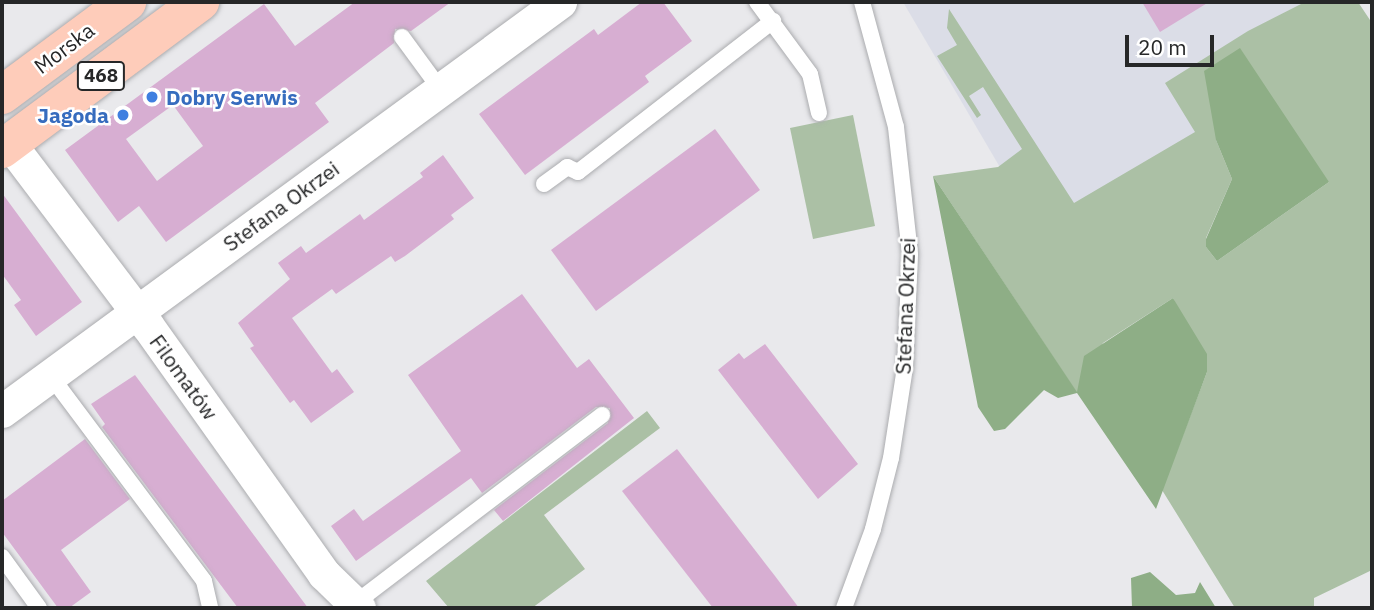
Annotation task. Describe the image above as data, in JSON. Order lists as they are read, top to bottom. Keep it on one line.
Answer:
{"streets":{"main road":["Morska","468"],"street":["Stefana Okrzei","Filomatów"]},"crossings":[["Morska","Filomatów"],["Stefana Okrzei","Filomatów"]],"places":["Dobry Serwis","Jagoda"],"scale_bar":"20 m"}
